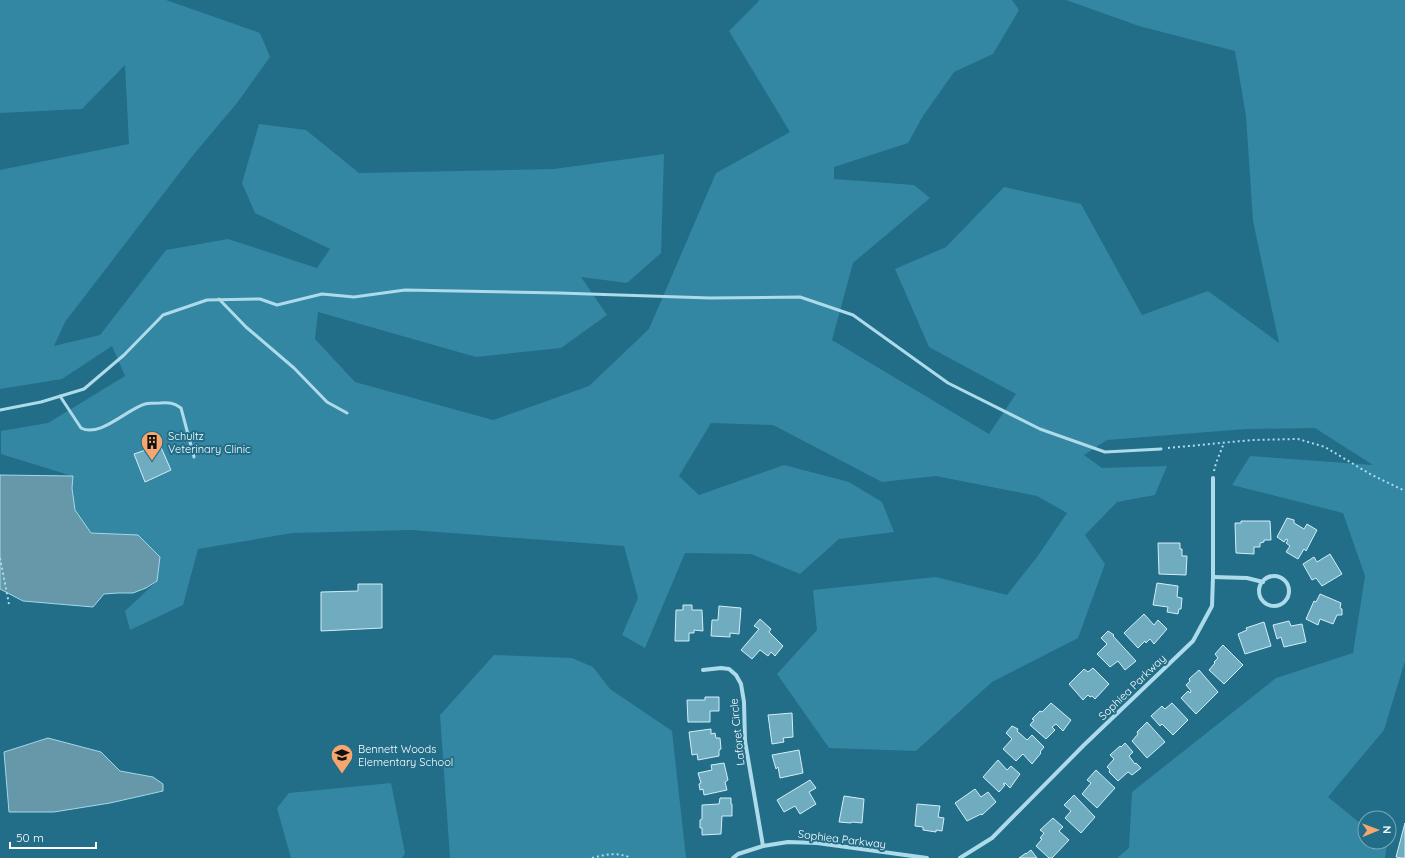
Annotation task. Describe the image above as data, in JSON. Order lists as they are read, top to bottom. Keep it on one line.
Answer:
{"streets":{"street":["Sophiea Parkway","Laforet Circle"]},"crossings":[["Sophiea Parkway","Laforet Circle"]],"places":{"building":["Schultz Veterinary Clinic"],"school or university":["Bennett Woods Elementary School"]},"scale_bar":"50 m","north":"right"}
